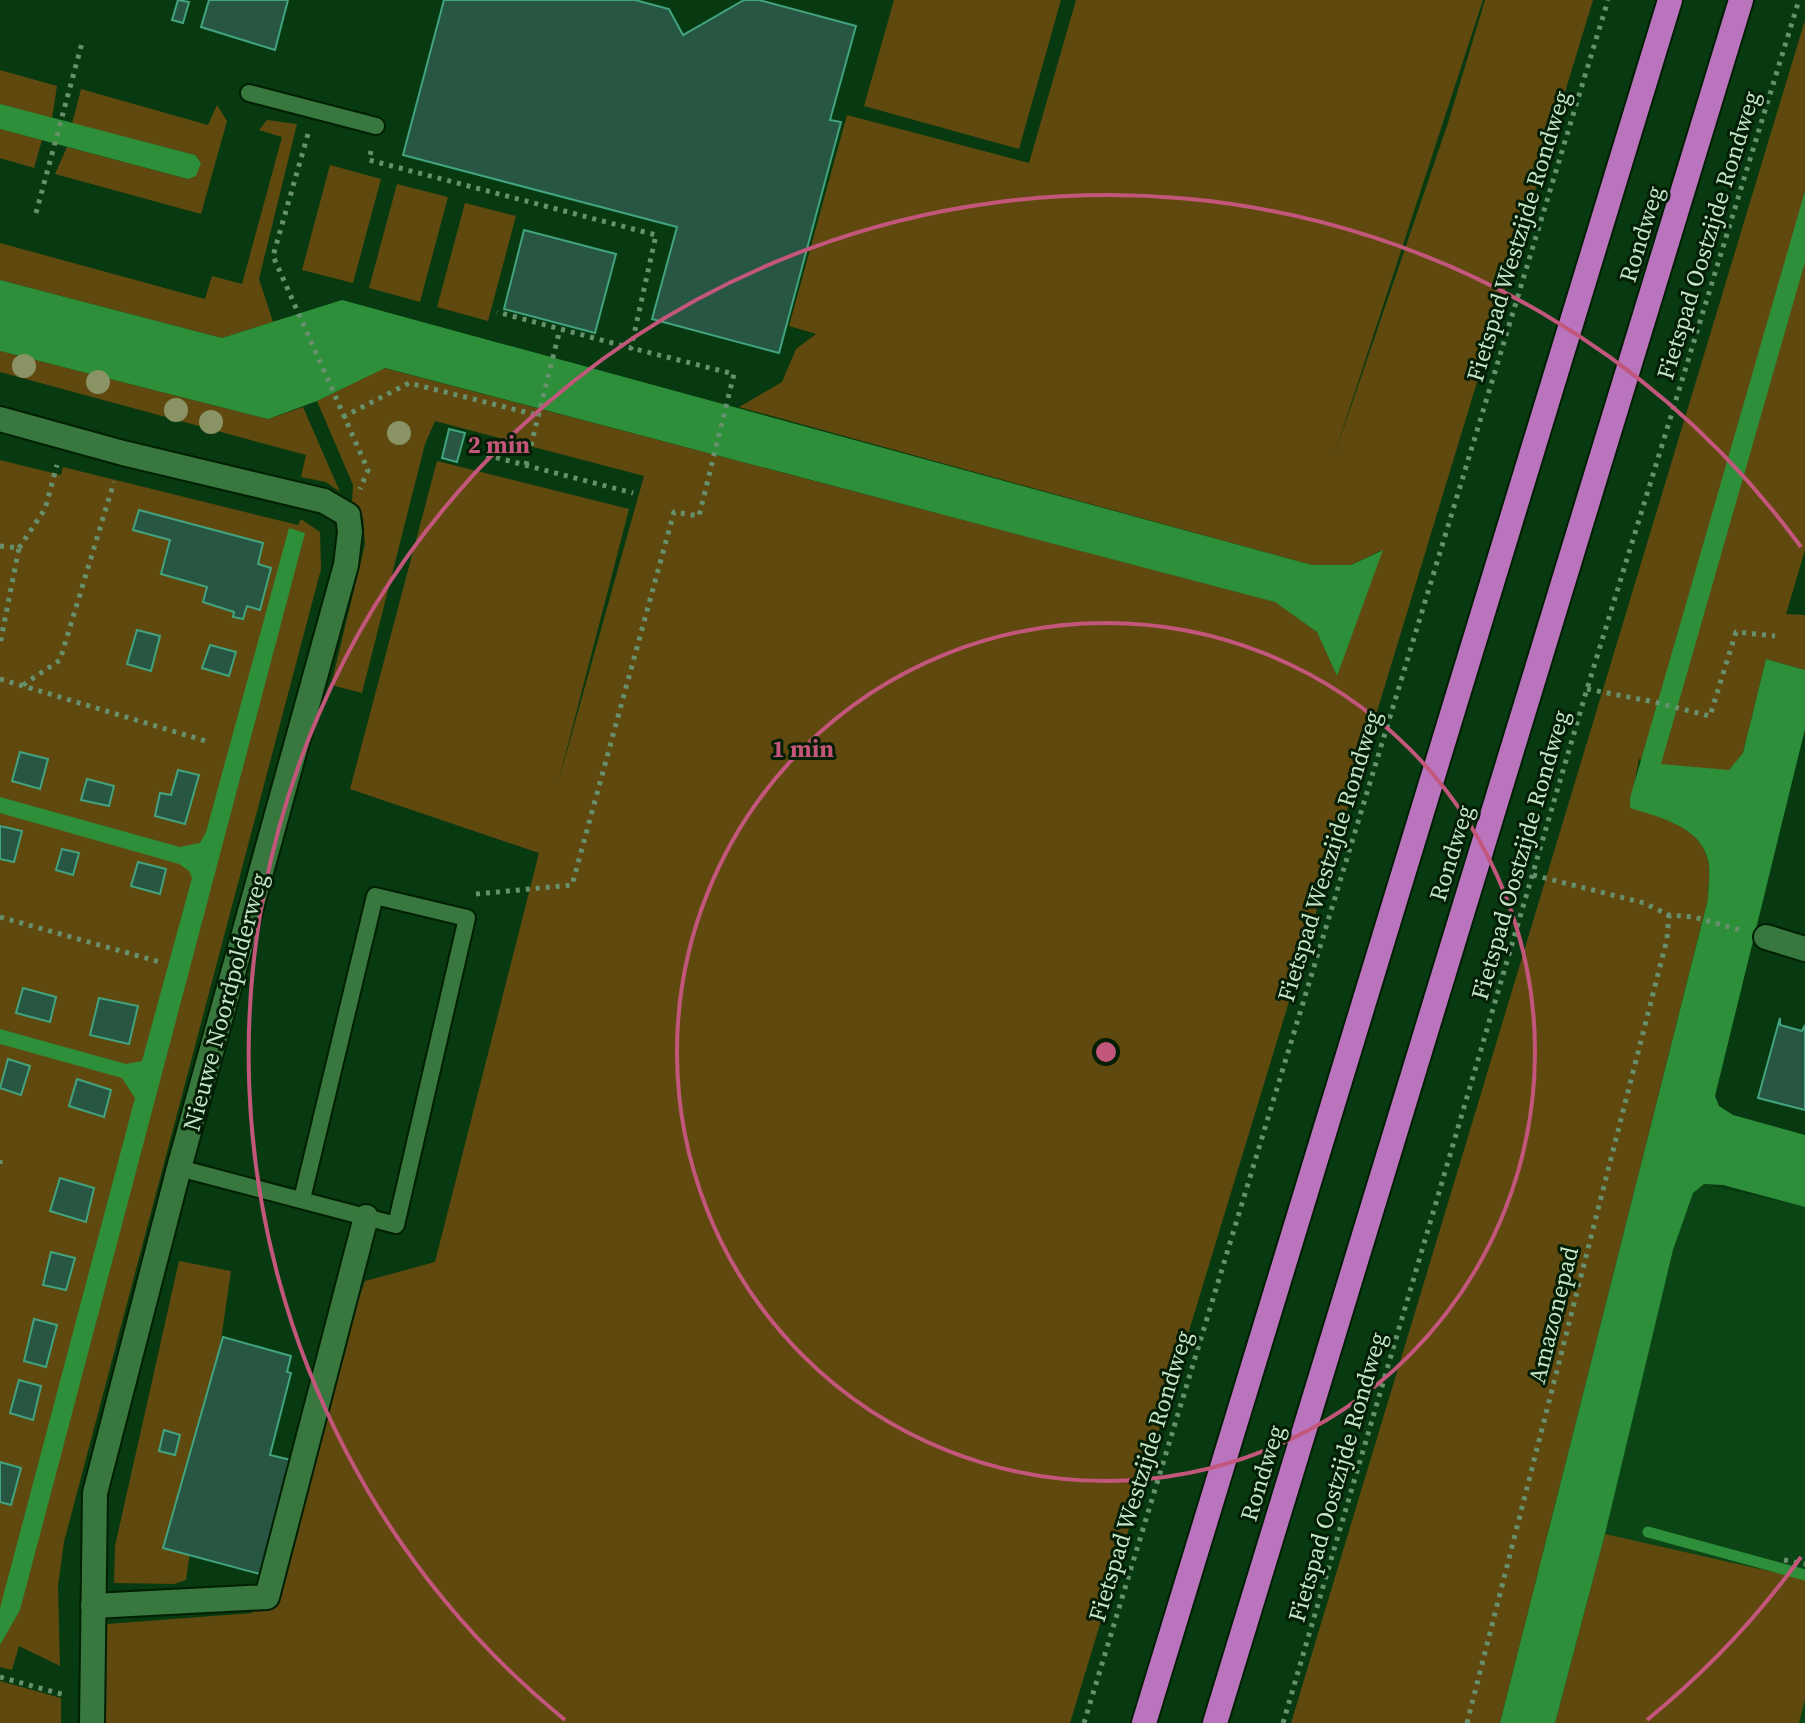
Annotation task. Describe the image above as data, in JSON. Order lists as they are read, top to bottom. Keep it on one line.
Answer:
{"streets":{"highway":["Rondweg"],"street":["Nieuwe Noordpolderweg"],"path":["Fietspad Oostzijde Rondweg","Fietspad Westzijde Rondweg","Amazonepad"]},"rings":["2 min","1 min"]}
